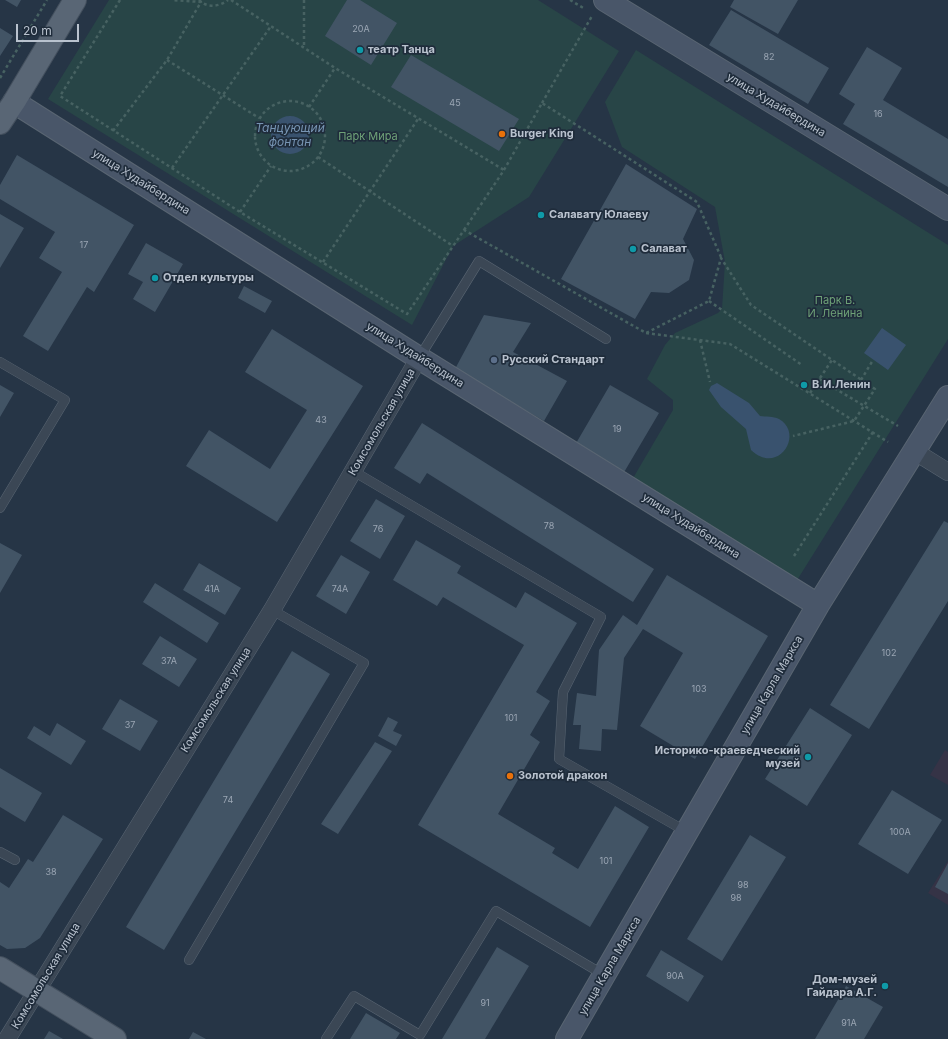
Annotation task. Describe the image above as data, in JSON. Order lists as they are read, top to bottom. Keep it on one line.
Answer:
{"streets":{"street":["улица Худайбердина","Комсомольская улица","улица Карла Маркса"]},"crossings":[["улица Худайбердина","Комсомольская улица"],["улица Худайбердина","улица Карла Маркса"]],"water":["Танцующий фонтан"],"parks":["Парк Мира","Парк В. И. Ленина"],"places":["театр Танца","Burger King","Салавату Юлаеву","Салават","Отдел культуры","Русский Стандарт","В.И.Ленин","Историко-краеведческий музей","Золотой дракон","Дом-музей Гайдара А.Г."],"house_numbers":["20А","82","45","16","17","43","19","78","76","41А","74А","102","37А","103","101","37","74","100А","101","38","98","98","90А","91","91А"],"scale_bar":"20 m"}
